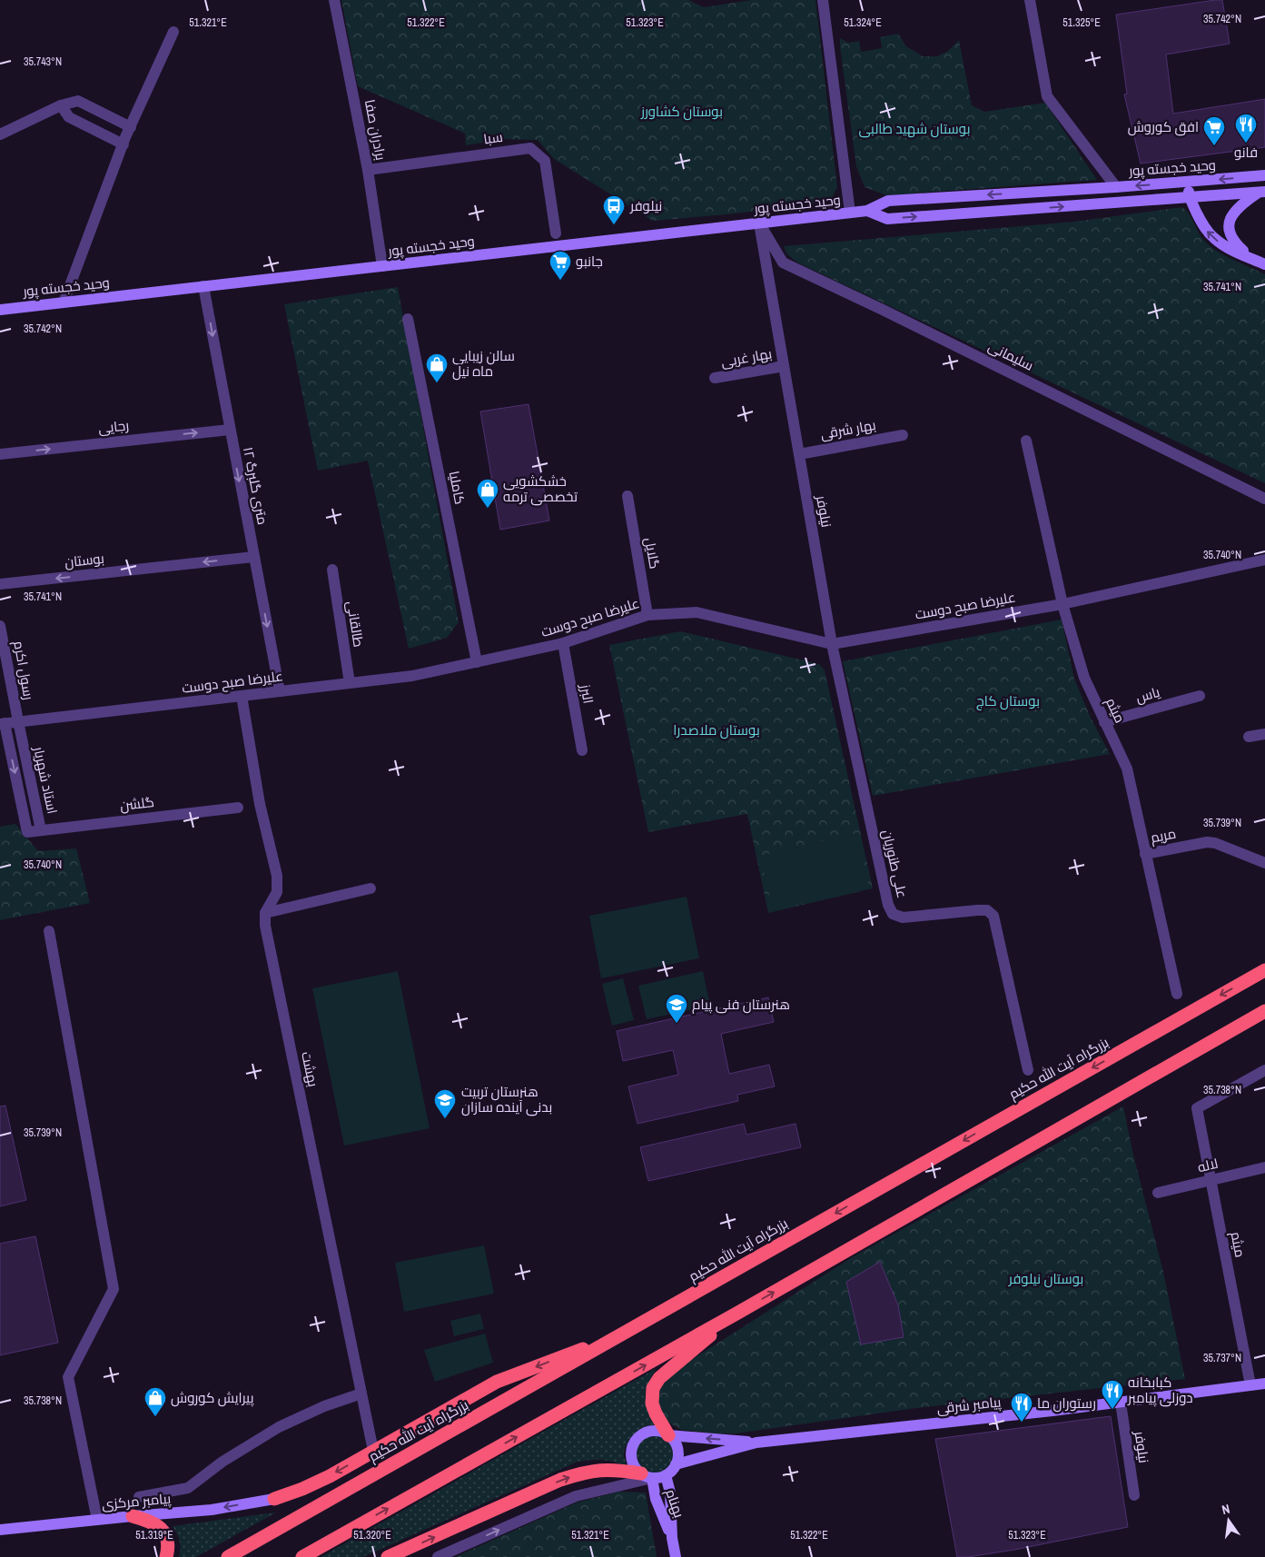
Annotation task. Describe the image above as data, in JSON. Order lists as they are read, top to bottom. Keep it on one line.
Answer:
{"streets":{"highway":["بزرگراه آیت الله حکیم"],"main road":["وحید خجسته پور","پیامبر شرقی","پیامبر مرکزی","بهنام"],"street":["برادران صفا","سبا","سلیمانی","بهار غربی","رجایی","بهار شرقی","۱۲ متری گلبرگ","کاملیا","نیلوفر","گلایل","بوستان","علیرضا صبح دوست","طالقانی","رسول اکرم","البرز","یاس","میثم","استاد شهریار","گلشن","مریم","علی طنوریان","بهشت","لاله"]},"crossings":[["برادران صفا","سبا"],["برادران صفا","وحید خجسته پور"],["وحید خجسته پور","سلیمانی"],["وحید خجسته پور","۱۲ متری گلبرگ"],["وحید خجسته پور","نیلوفر"],["سلیمانی","نیلوفر"],["بهار غربی","نیلوفر"],["رجایی","۱۲ متری گلبرگ"],["بهار شرقی","نیلوفر"],["۱۲ متری گلبرگ","بوستان"],["۱۲ متری گلبرگ","علیرضا صبح دوست"],["کاملیا","علیرضا صبح دوست"],["نیلوفر","علیرضا صبح دوست"],["نیلوفر","علی طنوریان"],["نیلوفر","پیامبر شرقی"],["گلایل","علیرضا صبح دوست"],["علیرضا صبح دوست","طالقانی"],["علیرضا صبح دوست","رسول اکرم"],["علیرضا صبح دوست","البرز"],["علیرضا صبح دوست","میثم"],["علیرضا صبح دوست","استاد شهریار"],["علیرضا صبح دوست","علی طنوریان"],["رسول اکرم","استاد شهریار"],["یاس","میثم"],["میثم","مریم"],["میثم","لاله"],["میثم","پیامبر شرقی"],["استاد شهریار","گلشن"],["پیامبر شرقی","بهنام"]],"one_way":["رجایی","۱۲ متری گلبرگ","بوستان","پیامبر مرکزی"],"parks":["بوستان کشاورز","بوستان شهید طالبی","بوستان کاج","بوستان ملاصدرا","بوستان نیلوفر"],"places":{"restaurant":["فانو","کبابخانه دوزلی پیامبر","رستوران ما"],"supermarket":["افق کوروش","جانبو"],"bus stop":["نیلوفر"],"shop":["سالن زیبایی ماه نیل","خشکشویی تخصصی ترمه","پیرایش کوروش"],"school or university":["هنرستان فنی پیام","هنرستان تربیت بدنی آینده سازان"]},"north":"top","coordinates":["35.742°N","51.321°E","51.322°E","51.323°E","51.324°E","51.325°E","35.743°N","35.741°N","35.740°N","35.739°N","35.738°N","35.737°N","51.319°E","51.320°E"]}
